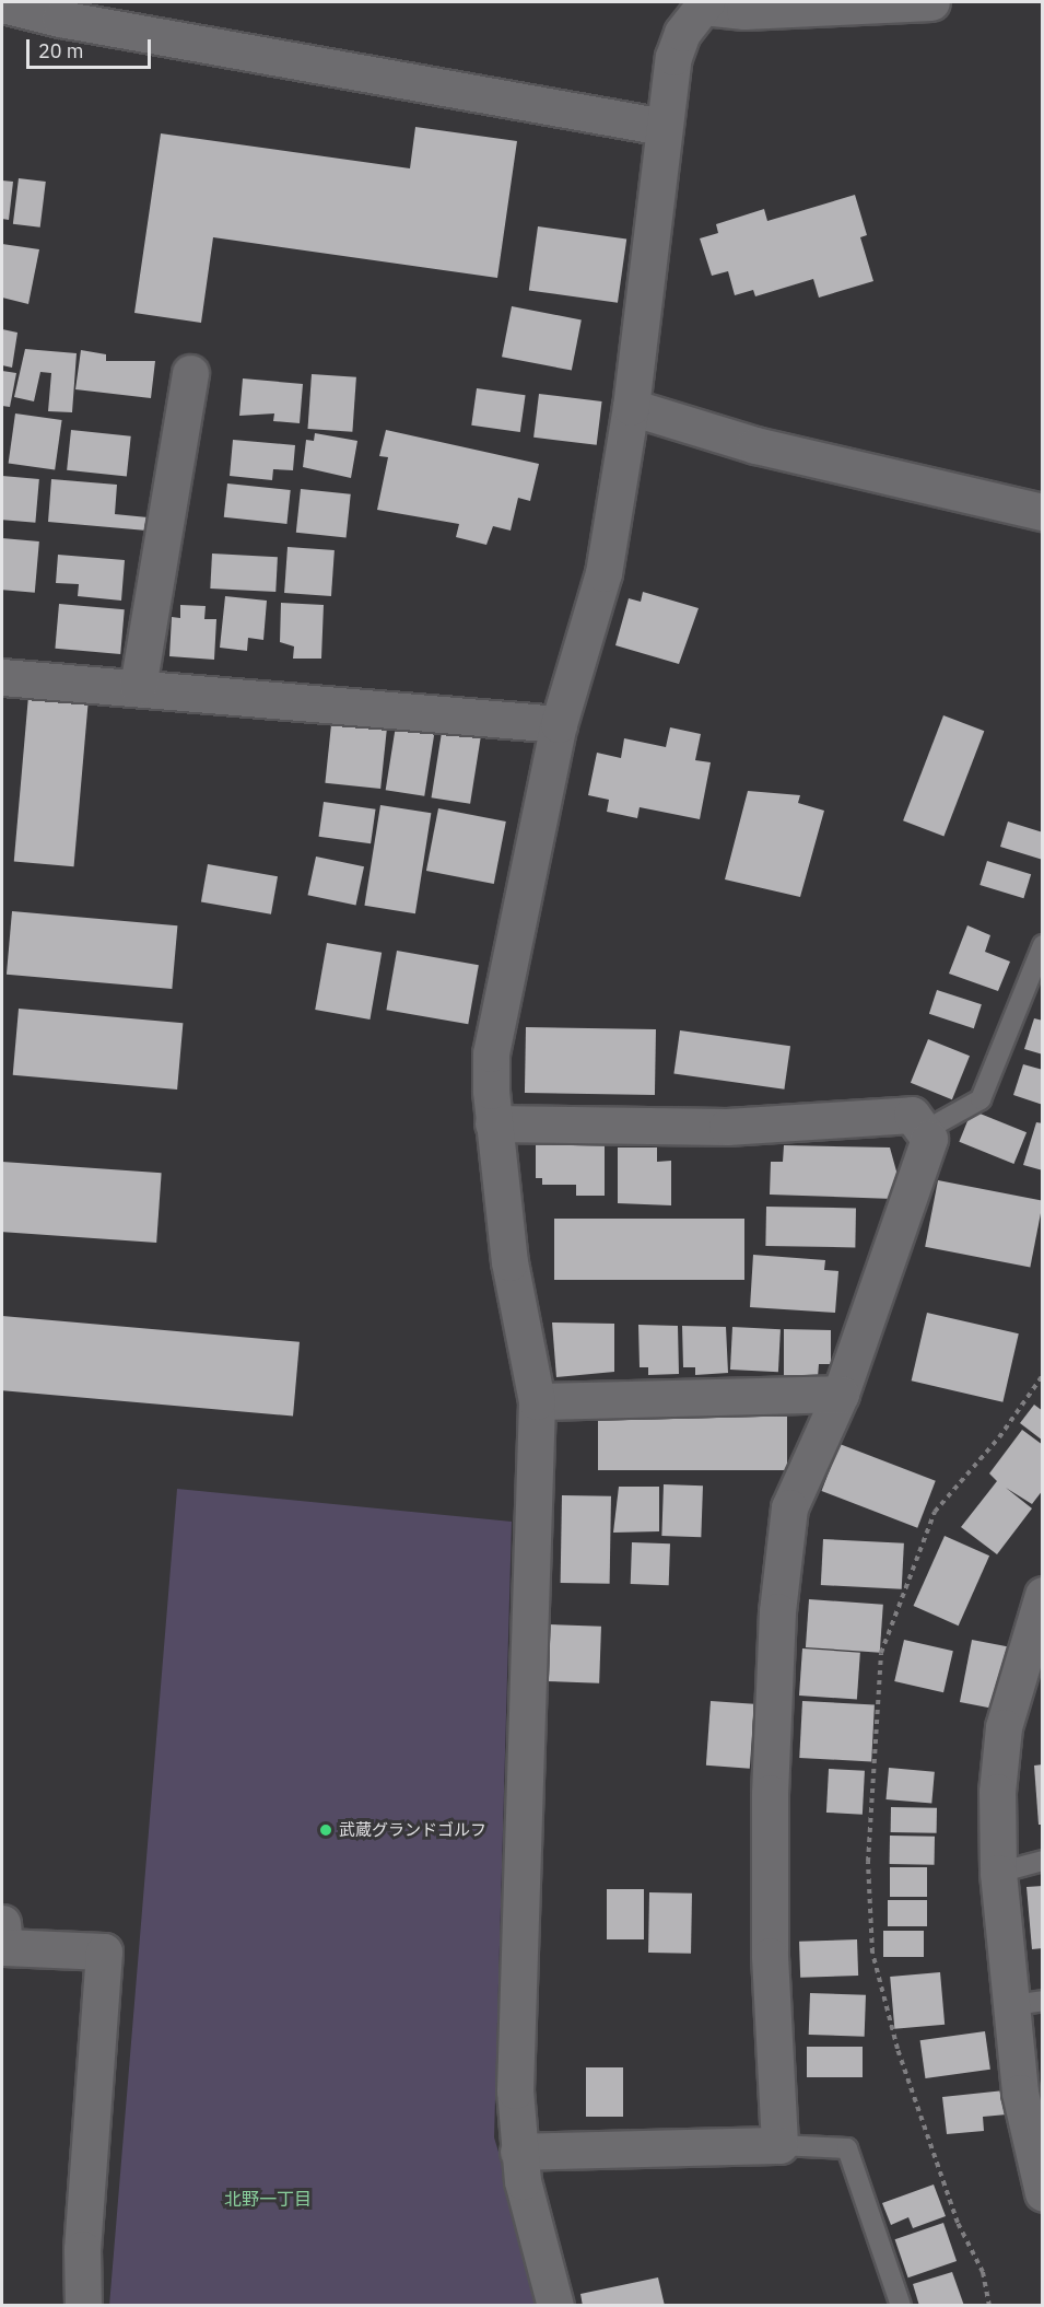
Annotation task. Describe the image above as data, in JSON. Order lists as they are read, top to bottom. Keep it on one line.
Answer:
{"districts":["北野一丁目"],"places":["武蔵グランドゴルフ"],"scale_bar":"20 m"}
